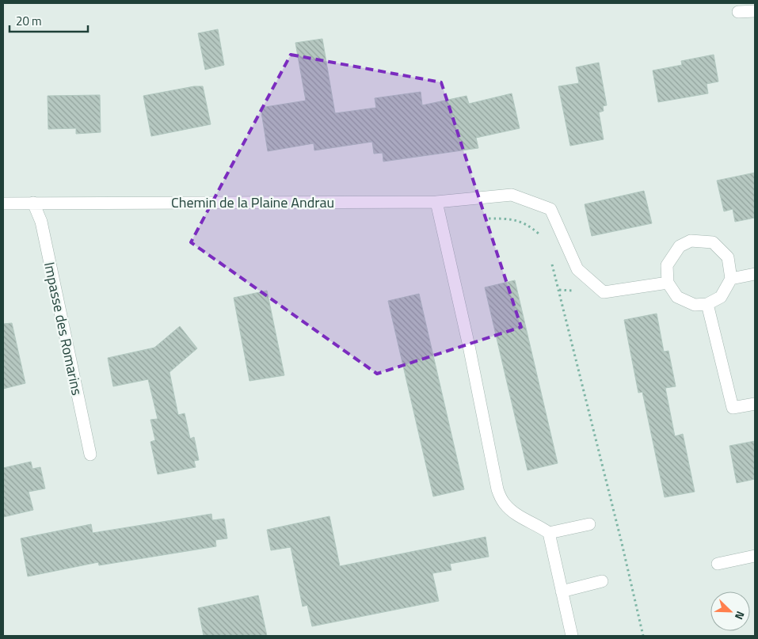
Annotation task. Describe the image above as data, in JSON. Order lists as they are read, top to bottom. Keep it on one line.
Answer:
{"streets":{"street":["Chemin de la Plaine Andrau","Impasse des Romarins"]},"crossings":[["Chemin de la Plaine Andrau","Impasse des Romarins"]],"scale_bar":"20 m","north":"bottom right"}
